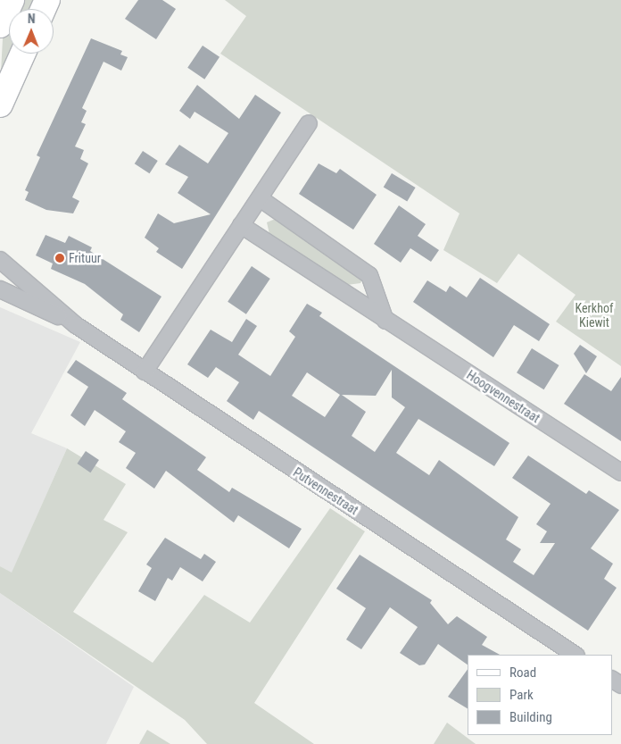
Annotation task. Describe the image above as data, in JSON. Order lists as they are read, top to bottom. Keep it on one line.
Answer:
{"streets":{"street":["Hoogvennestraat","Putvennestraat"]},"parks":["Kerkhof Kiewit"],"places":["Frituur"],"legend":["Road","Park","Building"],"north":"top"}
